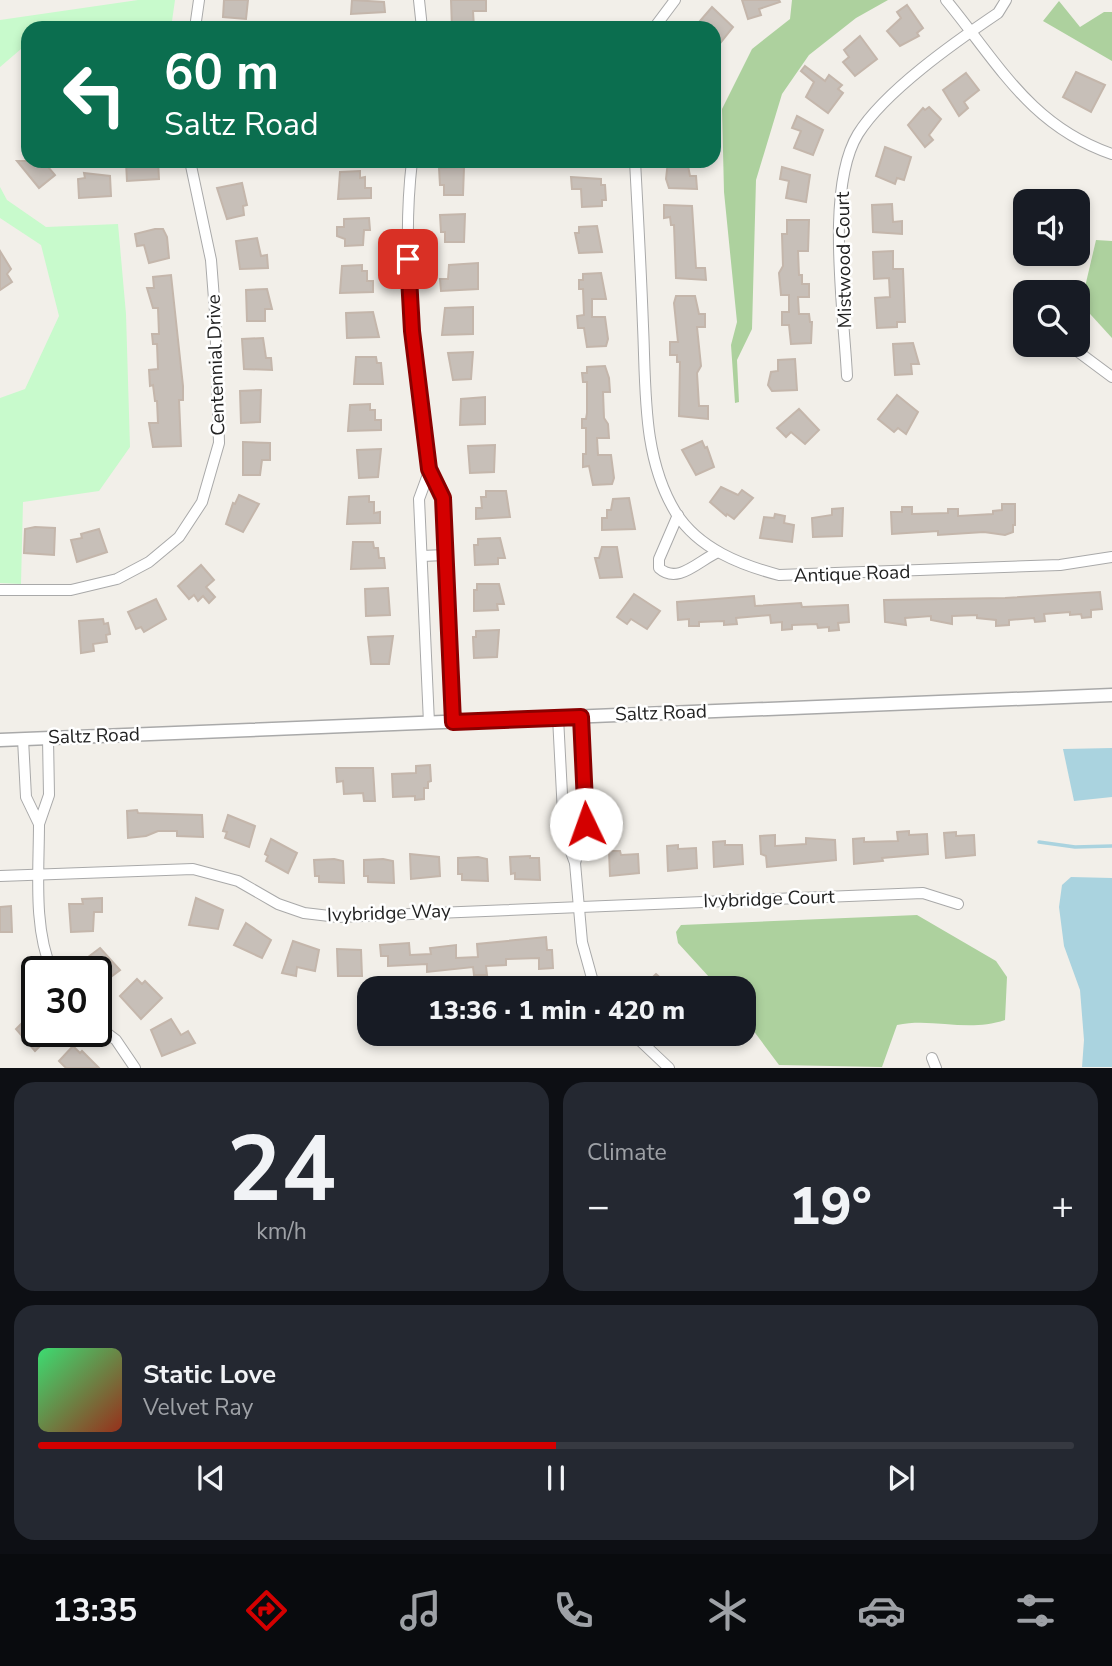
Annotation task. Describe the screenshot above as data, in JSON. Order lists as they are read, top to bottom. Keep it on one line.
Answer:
{"streets":{"street":["Mistwood Court","Centennial Drive","Antique Road","Saltz Road","Ivybridge Court","Ivybridge Way"]},"crossings":[["Ivybridge Court","Ivybridge Way"]],"page":{"turn":["60 m","Saltz Road"],"limit":"30","trip":"13:36 · 1 min · 420 m","tile":[["24","km/h"],"Climate"],"heat":["−","19°","+"],"song":["Static Love","Velvet Ray"],"tabs":"13:35"}}
